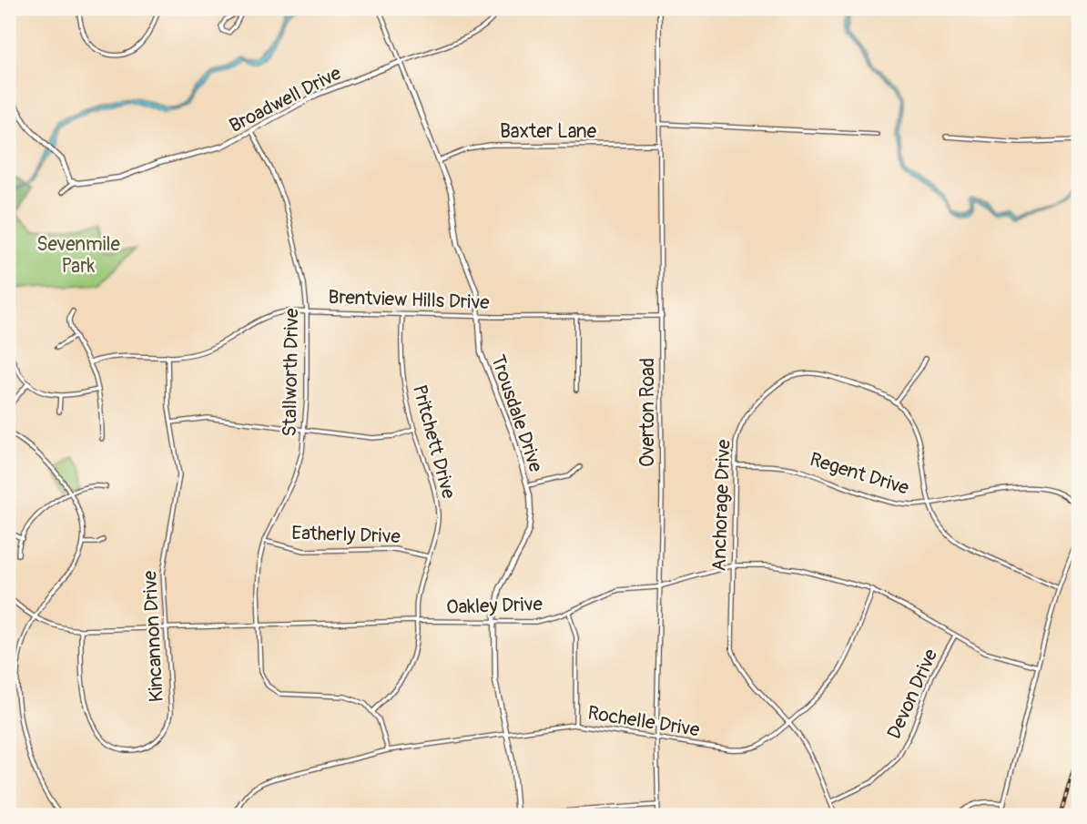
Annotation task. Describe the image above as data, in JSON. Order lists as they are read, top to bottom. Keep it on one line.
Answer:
{"streets":{"street":["Broadwell Drive","Baxter Lane","Brentview Hills Drive","Stallworth Drive","Overton Road","Trousdale Drive","Pritchett Drive","Regent Drive","Anchorage Drive","Eatherly Drive","Oakley Drive","Kincannon Drive","Devon Drive","Rochelle Drive"]},"crossings":[["Broadwell Drive","Stallworth Drive"],["Broadwell Drive","Trousdale Drive"],["Baxter Lane","Overton Road"],["Baxter Lane","Trousdale Drive"],["Brentview Hills Drive","Stallworth Drive"],["Brentview Hills Drive","Overton Road"],["Brentview Hills Drive","Trousdale Drive"],["Brentview Hills Drive","Pritchett Drive"],["Brentview Hills Drive","Kincannon Drive"],["Stallworth Drive","Pritchett Drive"],["Stallworth Drive","Eatherly Drive"],["Stallworth Drive","Oakley Drive"],["Overton Road","Oakley Drive"],["Overton Road","Rochelle Drive"],["Trousdale Drive","Oakley Drive"],["Trousdale Drive","Rochelle Drive"],["Pritchett Drive","Eatherly Drive"],["Pritchett Drive","Oakley Drive"],["Regent Drive","Anchorage Drive"],["Anchorage Drive","Oakley Drive"],["Anchorage Drive","Devon Drive"],["Anchorage Drive","Rochelle Drive"],["Oakley Drive","Kincannon Drive"],["Oakley Drive","Devon Drive"],["Oakley Drive","Rochelle Drive"]],"parks":["Sevenmile Park"]}
